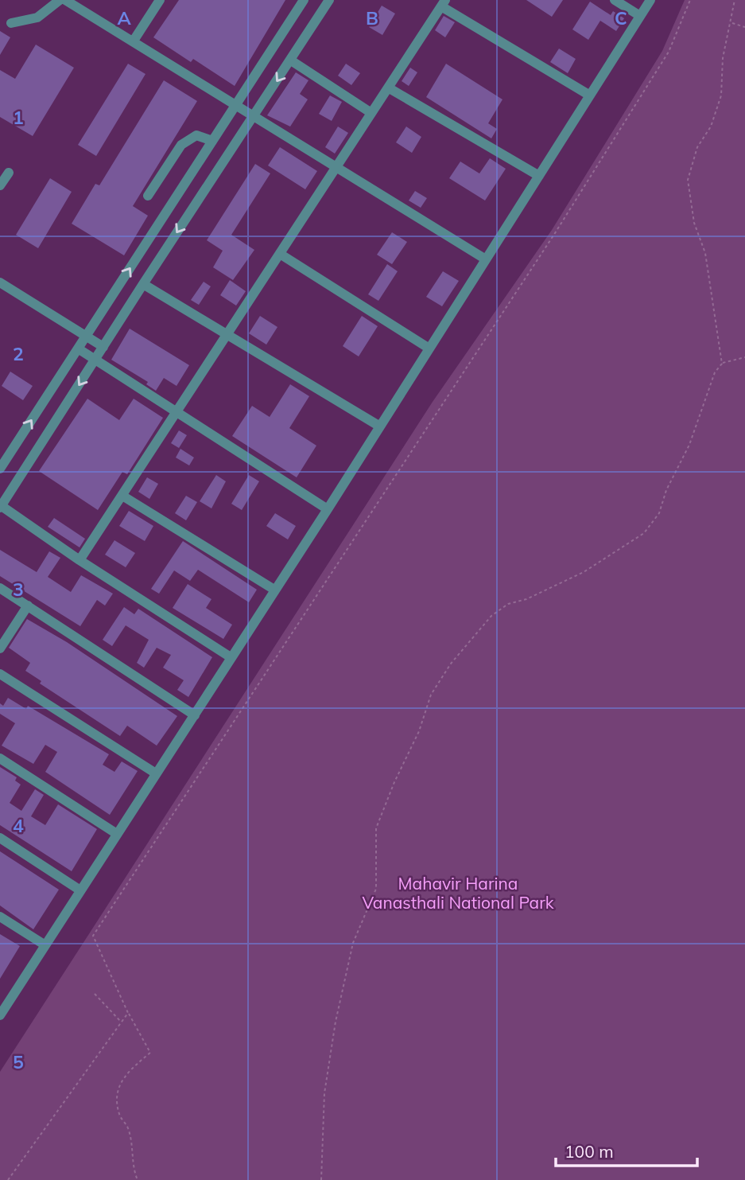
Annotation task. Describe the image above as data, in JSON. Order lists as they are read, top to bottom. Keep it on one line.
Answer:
{"parks":["Mahavir Harina Vanasthali National Park"],"scale_bar":"100 m","grid":{"columns":["A","B","C"],"rows":["1","2","3","4","5"]}}
